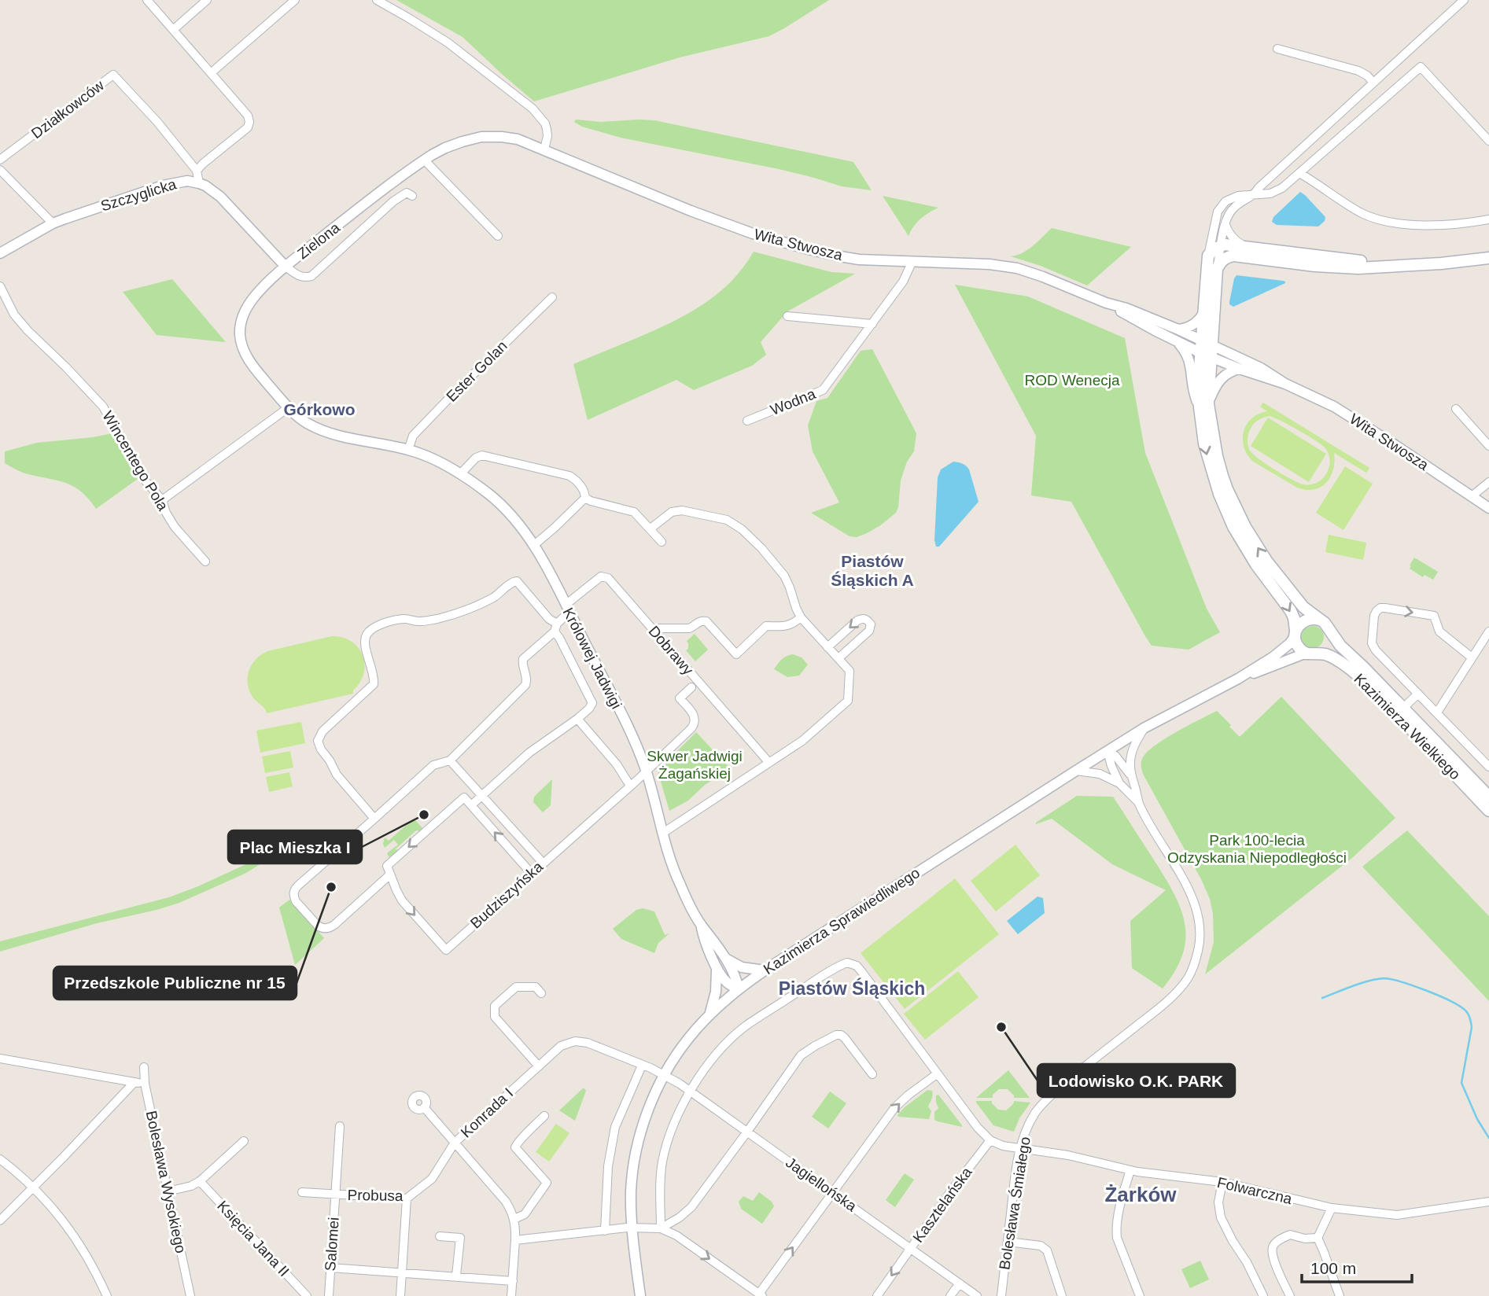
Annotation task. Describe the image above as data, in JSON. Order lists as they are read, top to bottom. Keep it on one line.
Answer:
{"streets":{"main road":["Kazimierza Wielkiego"],"street":["Działkowców","Szczyglicka","Zielona","Wita Stwosza","Ester Golan","Wodna","Wincentego Pola","Dobrawy","Królowej Jadwigi","Budziszyńska","Kazimierza Sprawiedliwego","Konrada I","Bolesława Wysokiego","Jagiellońska","Folwarczna","Probusa","Bolesława Śmiałego","Kasztelańska","Księcia Jana II","Salomei"]},"crossings":[["Szczyglicka","Zielona"],["Zielona","Wita Stwosza"],["Zielona","Ester Golan"],["Zielona","Królowej Jadwigi"],["Wita Stwosza","Wodna"],["Ester Golan","Królowej Jadwigi"],["Dobrawy","Królowej Jadwigi"],["Królowej Jadwigi","Budziszyńska"],["Królowej Jadwigi","Kazimierza Sprawiedliwego"],["Kazimierza Wielkiego","Kazimierza Sprawiedliwego"],["Kazimierza Sprawiedliwego","Konrada I"],["Kazimierza Sprawiedliwego","Jagiellońska"],["Kazimierza Sprawiedliwego","Bolesława Śmiałego"],["Konrada I","Jagiellońska"],["Konrada I","Probusa"],["Jagiellońska","Kasztelańska"],["Folwarczna","Bolesława Śmiałego"],["Probusa","Salomei"]],"districts":["Górkowo","Piastów Śląskich A","Piastów Śląskich","Żarków"],"parks":["ROD Wenecja","Skwer Jadwigi Żagańskiej","Park 100-lecia Odzyskania Niepodległości"],"places":["Plac Mieszka I","Przedszkole Publiczne nr 15","Lodowisko O.K. PARK"],"scale_bar":"100 m"}
